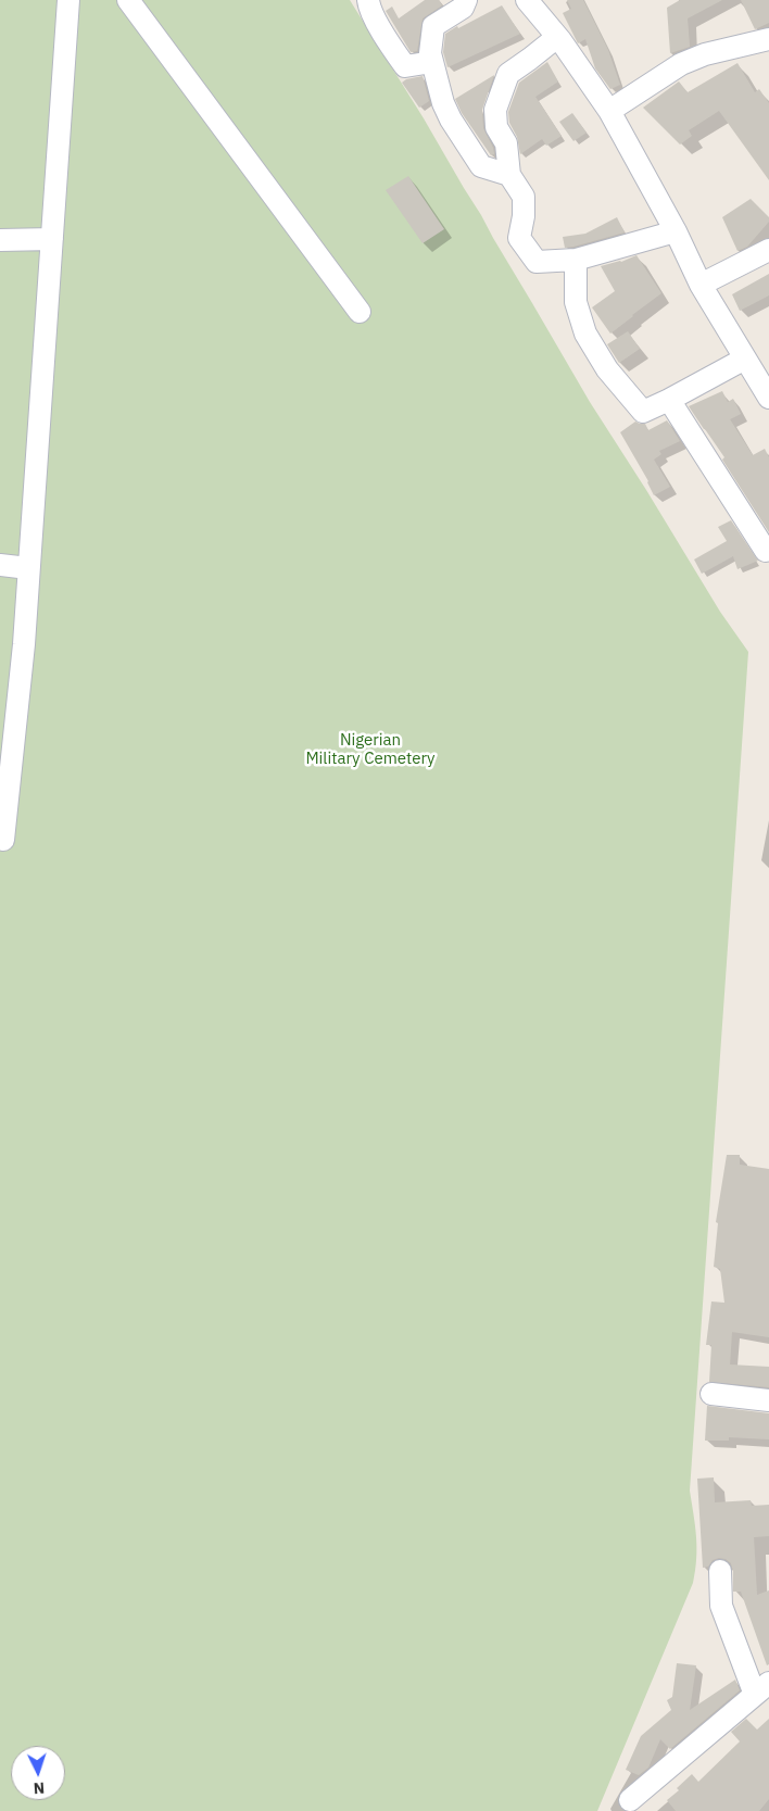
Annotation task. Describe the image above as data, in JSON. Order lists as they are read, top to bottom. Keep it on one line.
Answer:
{"parks":["Nigerian Military Cemetery"],"north":"bottom"}
